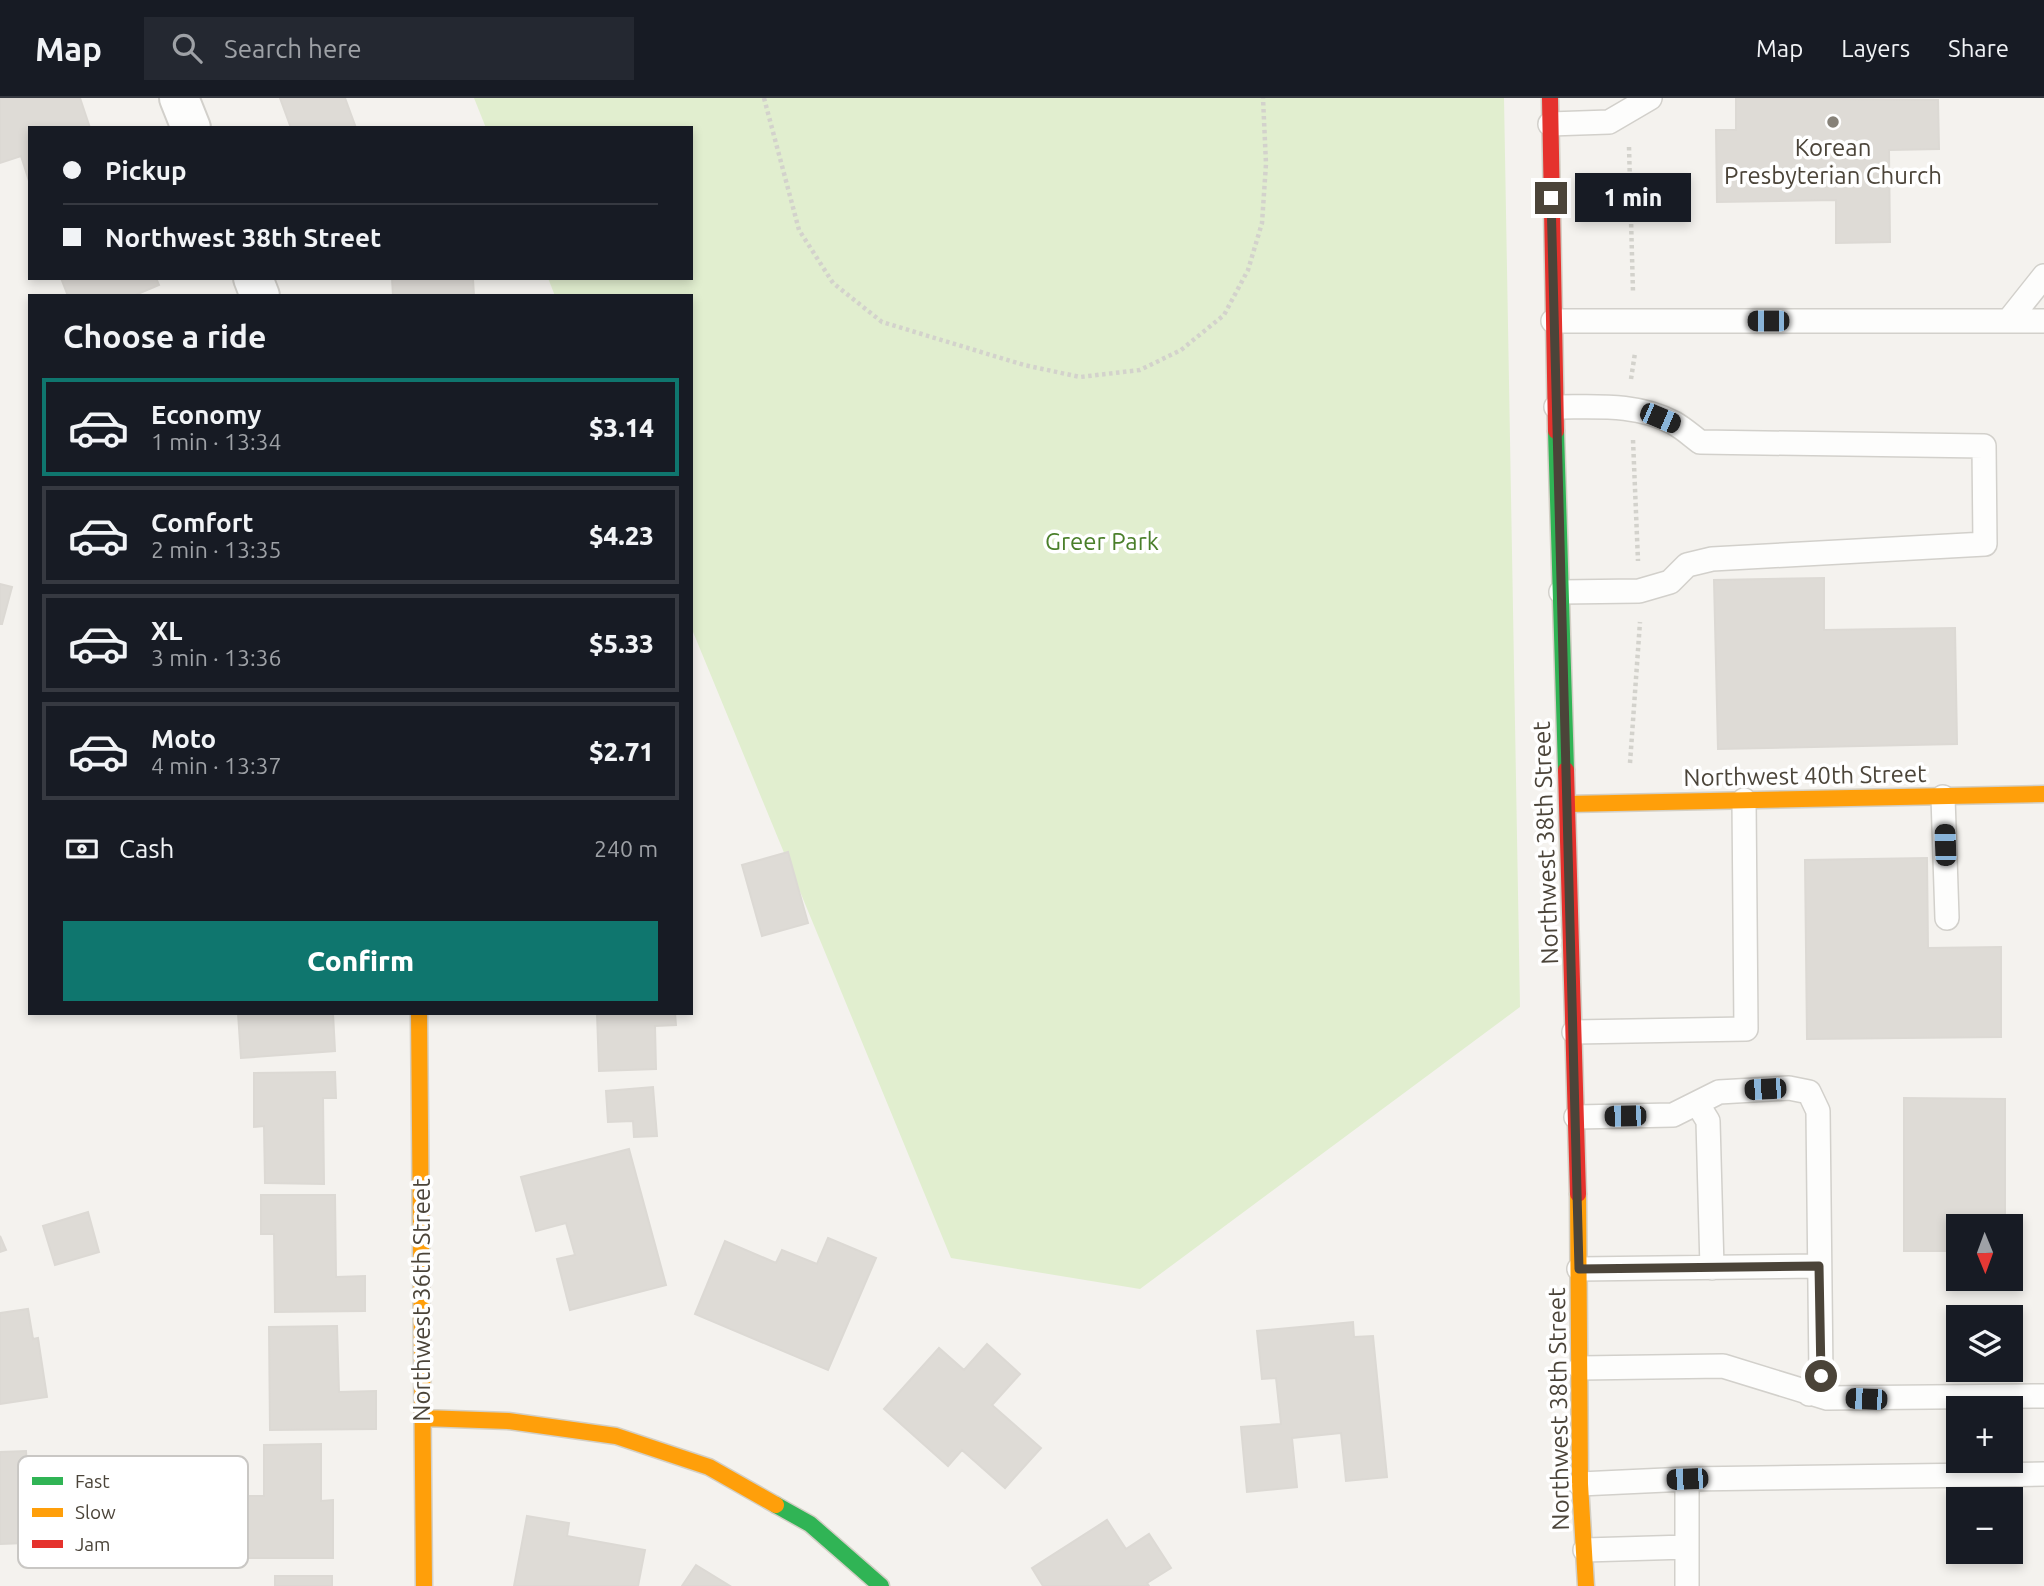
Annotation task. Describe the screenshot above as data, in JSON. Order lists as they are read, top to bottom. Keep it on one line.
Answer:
{"streets":{"street":["Northwest 40th Street","Northwest 38th Street","Northwest 36th Street"]},"crossings":[["Northwest 40th Street","Northwest 38th Street"]],"parks":["Greer Park"],"places":["Korean Presbyterian Church"],"legend":["Fast","Slow","Jam"],"north":"bottom","page":{"header":"Map","search":"Search here","nav":["Map","Layers","Share"],"banner":["Pickup","Northwest 38th Street"],"bubble":"1 min","heading":"Choose a ride","list":[{"name":"Economy","note":"1 min · 13:34","value":"$3.14"},{"name":"Comfort","note":"2 min · 13:35","value":"$4.23"},{"name":"XL","note":"3 min · 13:36","value":"$5.33"},{"name":"Moto","note":"4 min · 13:37","value":"$2.71"}],"pay":["Cash","240 m"],"buttons":"Confirm","map_buttons":["+","−"]}}
